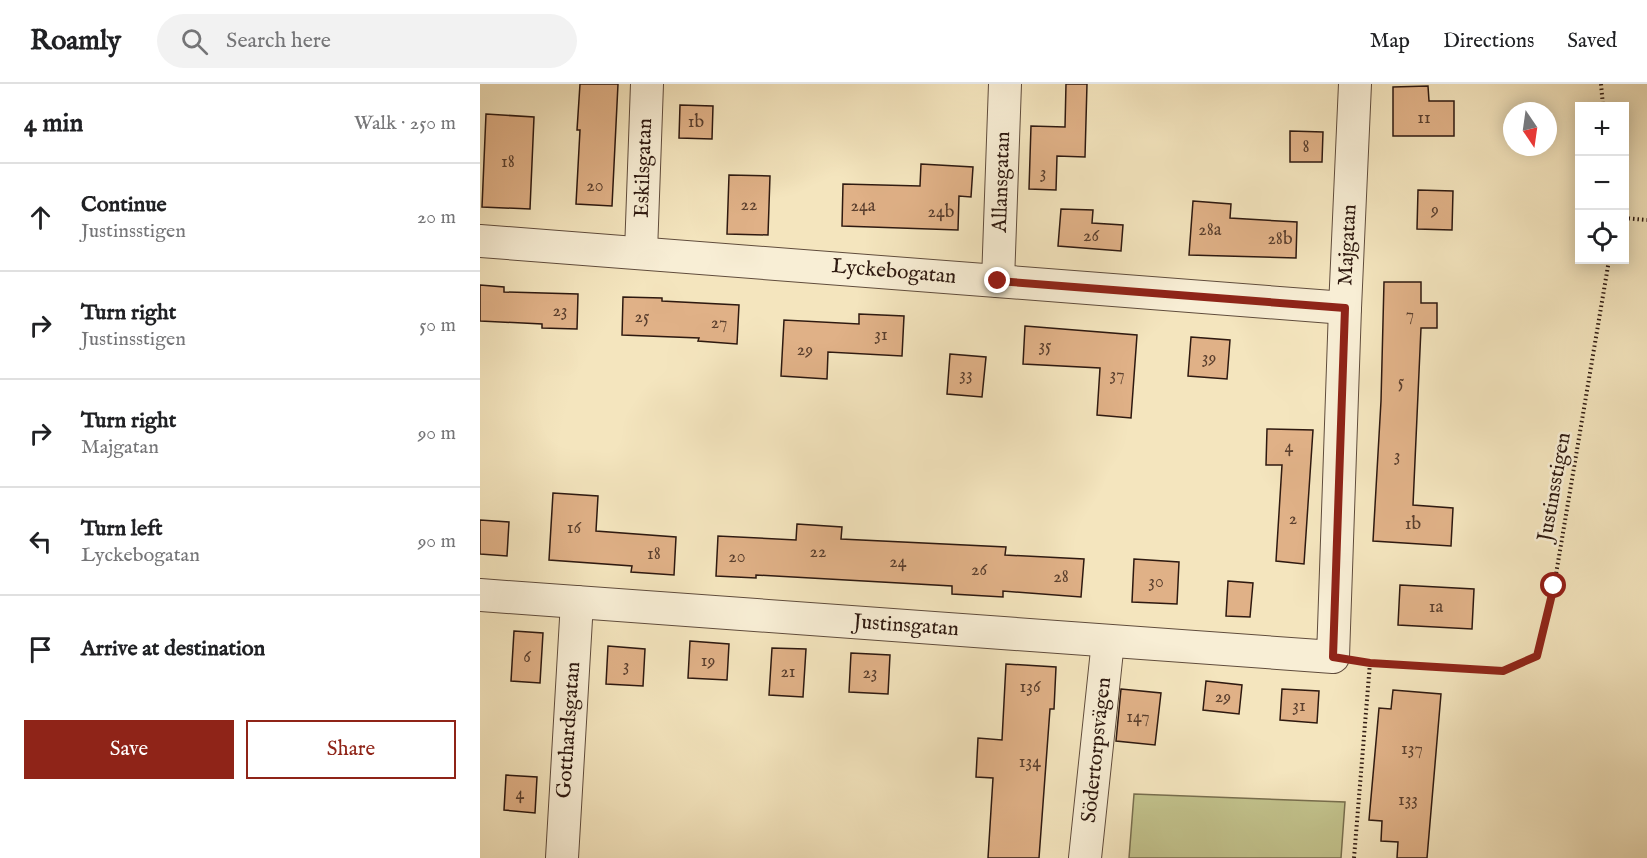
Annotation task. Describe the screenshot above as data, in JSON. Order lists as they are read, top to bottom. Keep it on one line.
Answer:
{"streets":{"street":["Eskilsgatan","Allansgatan","Majgatan","Lyckebogatan","Justinsgatan","Gotthardsgatan","Södertorpsvägen"],"path":["Justinsstigen"]},"crossings":[["Eskilsgatan","Lyckebogatan"],["Allansgatan","Lyckebogatan"],["Majgatan","Lyckebogatan"],["Majgatan","Justinsstigen"],["Majgatan","Justinsgatan"],["Justinsstigen","Justinsgatan"],["Justinsgatan","Gotthardsgatan"],["Justinsgatan","Södertorpsvägen"]],"house_numbers":["11","1b","8","18","3","20","22","24a","9","24b","28a","26","28b","23","7","25","27","31","35","29","39","33","37","5","4","3","2","1b","16","22","18","20","24","26","28","30","1a","6","19","3","21","23","136","29","31","147","137","134","4","133"],"north":"bottom","page":{"header":"Roamly","search":"Search here","nav":["Map","Directions","Saved"],"heading":["4 min","Walk · 250 m"],"map_buttons":["+","−"],"list":[["Continue","Justinsstigen","20 m"],["Turn right","Justinsstigen","50 m"],["Turn right","Majgatan","90 m"],["Turn left","Lyckebogatan","90 m"],"Arrive at destination"],"buttons":["Save","Share"]}}
